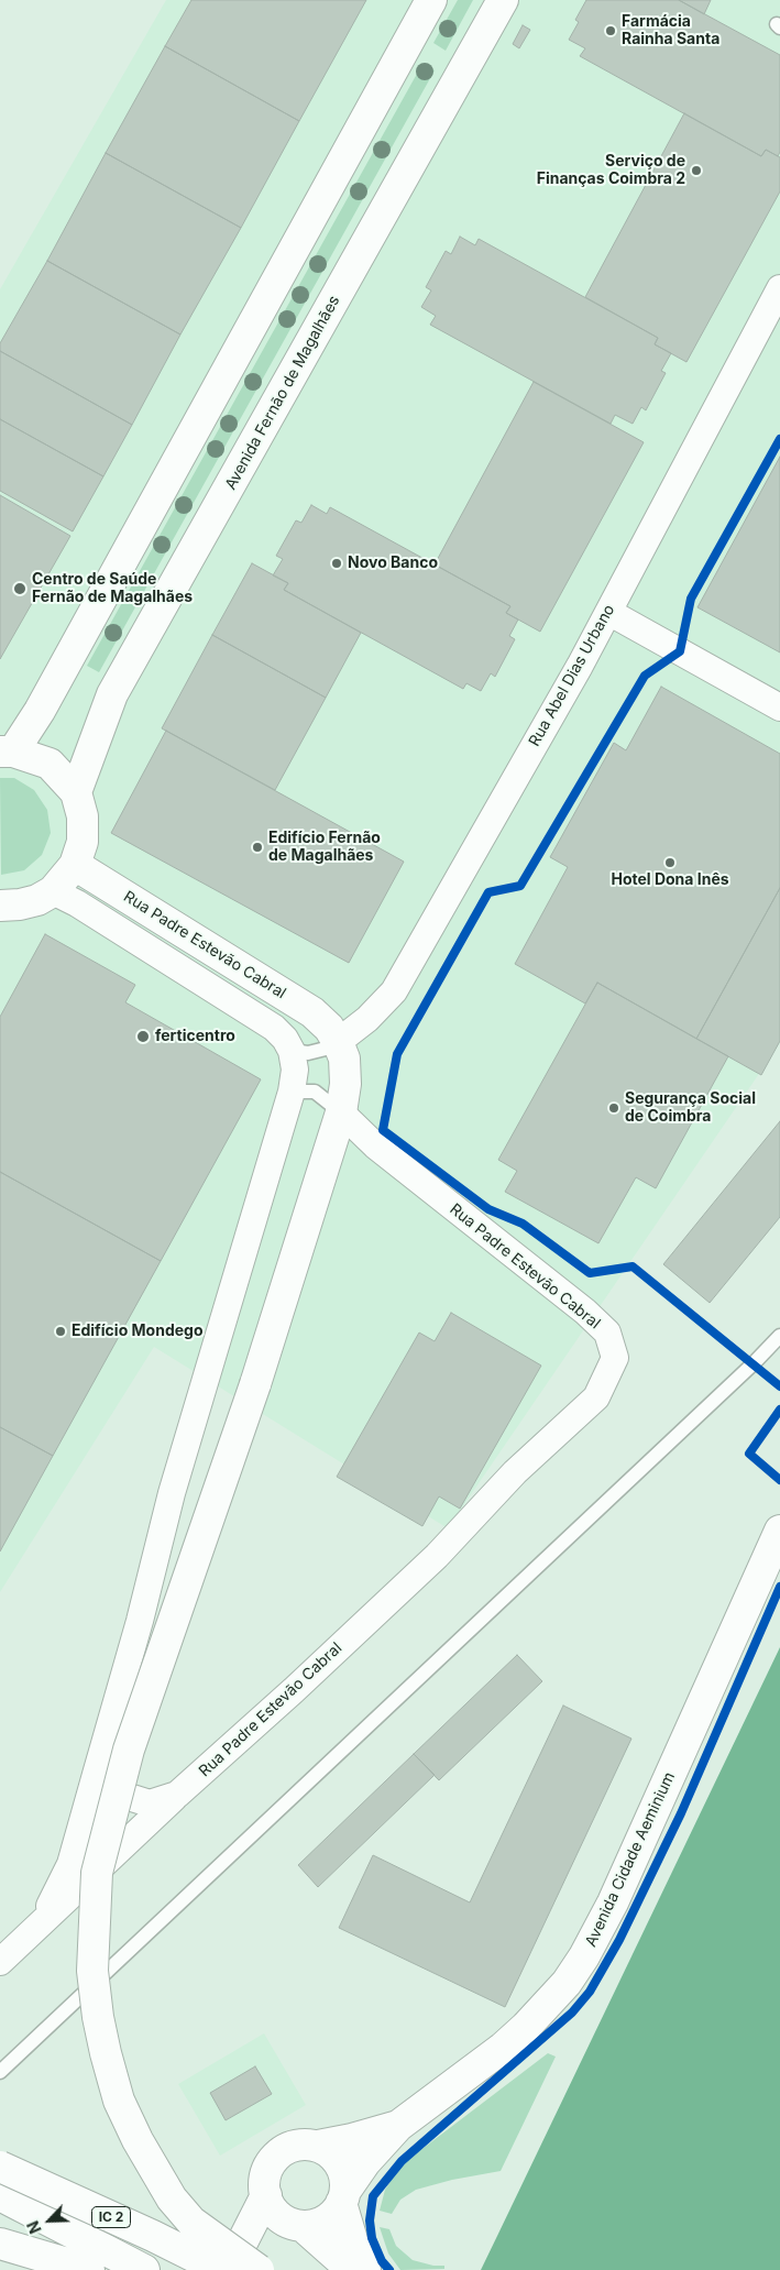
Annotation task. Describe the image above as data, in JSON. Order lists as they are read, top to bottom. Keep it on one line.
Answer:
{"streets":{"main road":["Avenida Fernão de Magalhães","Rua Padre Estevão Cabral","Avenida Cidade Aeminium","IC 2"],"street":["Rua Abel Dias Urbano"]},"crossings":[["Rua Abel Dias Urbano","Rua Padre Estevão Cabral"]],"places":["Farmácia Rainha Santa","Serviço de Finanças Coimbra 2","Novo Banco","Centro de Saúde Fernão de Magalhães","Edifício Fernão de Magalhães","Hotel Dona Inês","ferticentro","Segurança Social de Coimbra","Edifício Mondego"],"north":"bottom left"}
